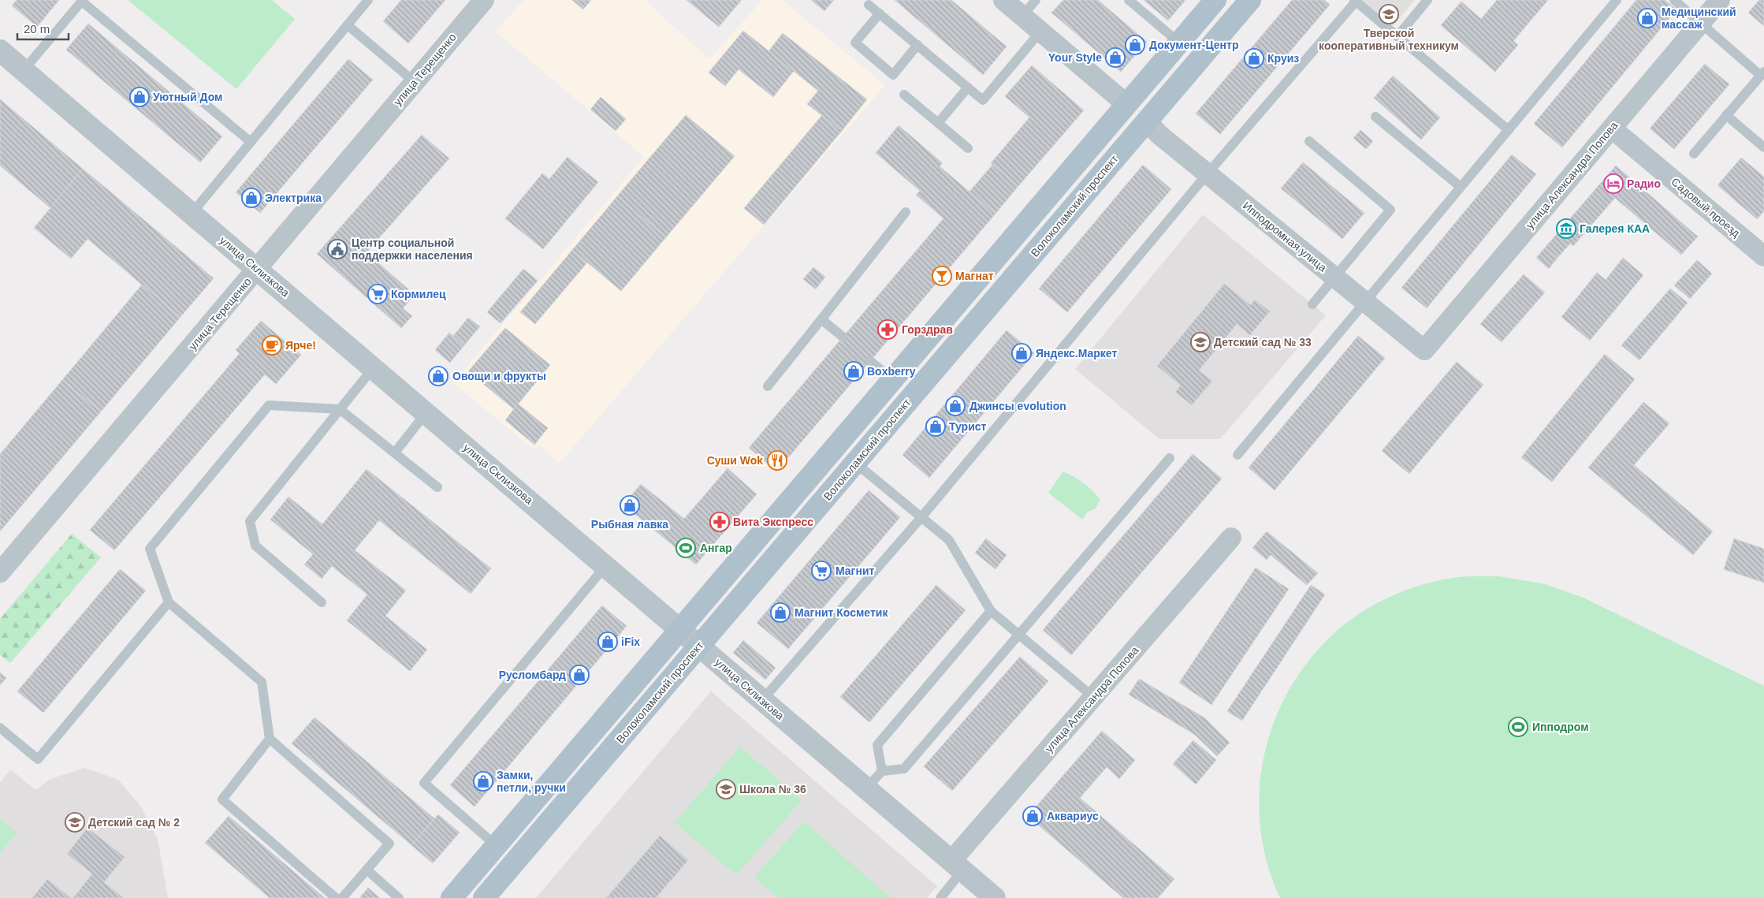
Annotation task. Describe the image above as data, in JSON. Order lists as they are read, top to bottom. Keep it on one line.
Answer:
{"streets":{"main road":["Волоколамский проспект"],"street":["улица Терещенко","улица Александра Попова","Садовый проезд","Ипподромная улица","улица Склизкова"]},"crossings":[["улица Терещенко","улица Склизкова"],["улица Александра Попова","Садовый проезд"],["улица Александра Попова","Ипподромная улица"],["улица Александра Попова","улица Склизкова"],["Волоколамский проспект","Ипподромная улица"],["Волоколамский проспект","улица Склизкова"]],"places":{"school or university":["Тверской кооперативный техникум","Детский сад № 33","Школа № 36","Детский сад № 2"],"shop":["Медицинский массаж","Документ-Центр","Your Style","Круиз","Уютный Дом","Электрика","Яндекс.Маркет","Boxberry","Овощи и фрукты","Джинсы evolution","Турист","Рыбная лавка","Магнит Косметик","iFix","Русломбард","Замки, петли, ручки","Аквариус"],"hotel":["Радио"],"museum":["Галерея КАА"],"public building":["Центр социальной поддержки населения"],"bar":["Магнат"],"supermarket":["Кормилец","Магнит"],"pharmacy":["Горздрав","Вита Экспресс"],"cafe":["Ярче!"],"restaurant":["Суши Wok"],"sports":["Ангар","Ипподром"]},"scale_bar":"20 m"}
